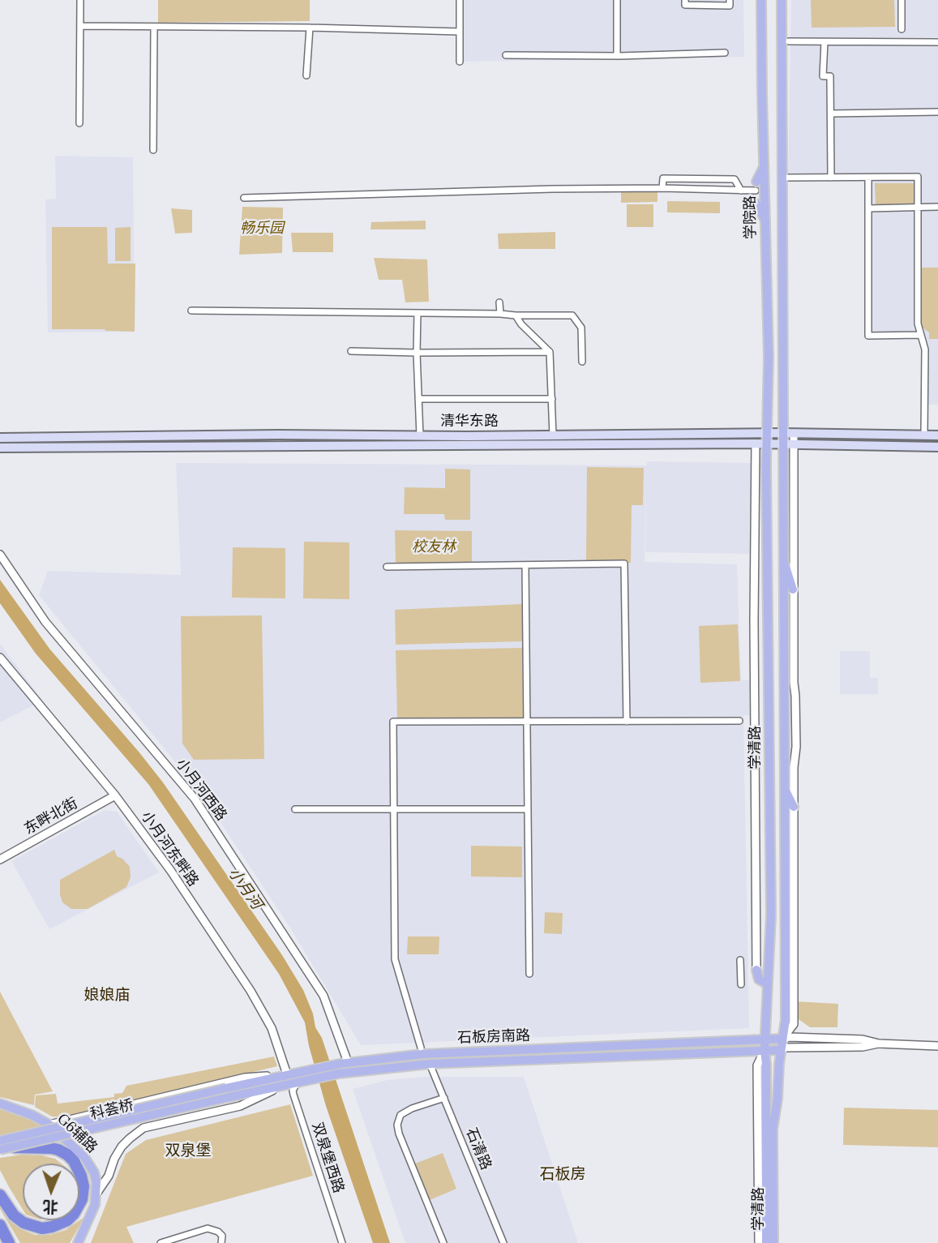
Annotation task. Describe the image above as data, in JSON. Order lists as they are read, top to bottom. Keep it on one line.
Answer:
{"streets":{"main road":["学院路","清华东路","学清路","石板房南路","科荟桥","G6辅路"],"street":["小月河西路","东畔北街","小月河东畔路","石清路","双泉堡西路"]},"crossings":[["学院路","清华东路"],["学院路","学清路"],["清华东路","学清路"],["学清路","石板房南路"],["小月河西路","石板房南路"],["东畔北街","小月河东畔路"],["小月河东畔路","石板房南路"],["石板房南路","科荟桥"],["石板房南路","石清路"],["石板房南路","双泉堡西路"]],"districts":["娘娘庙","双泉堡","石板房"],"water":["小月河"],"parks":["畅乐园","校友林"],"north":"bottom"}
